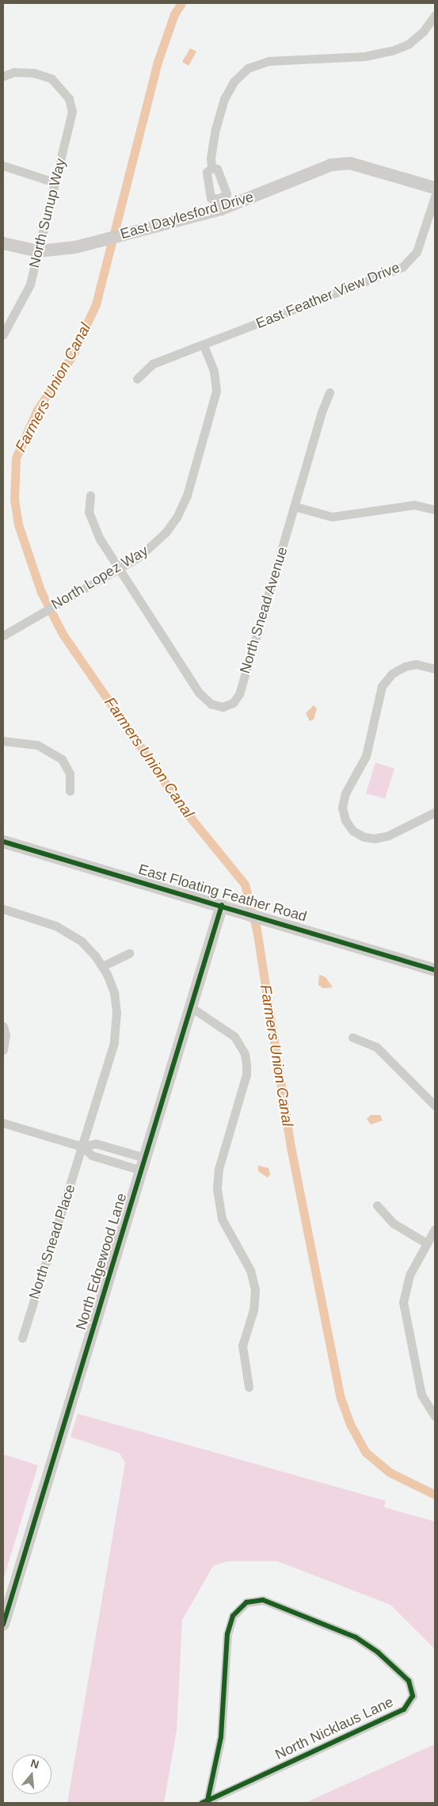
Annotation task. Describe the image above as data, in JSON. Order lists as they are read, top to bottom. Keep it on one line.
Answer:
{"streets":{"street":["North Sunup Way","East Daylesford Drive","East Feather View Drive","North Lopez Way","North Snead Avenue","East Floating Feather Road","North Snead Place","North Edgewood Lane","North Nicklaus Lane"]},"crossings":[["North Sunup Way","East Daylesford Drive"],["East Feather View Drive","North Lopez Way"],["North Lopez Way","North Snead Avenue"],["East Floating Feather Road","North Edgewood Lane"]],"water":["Farmers Union Canal"],"north":"top"}
